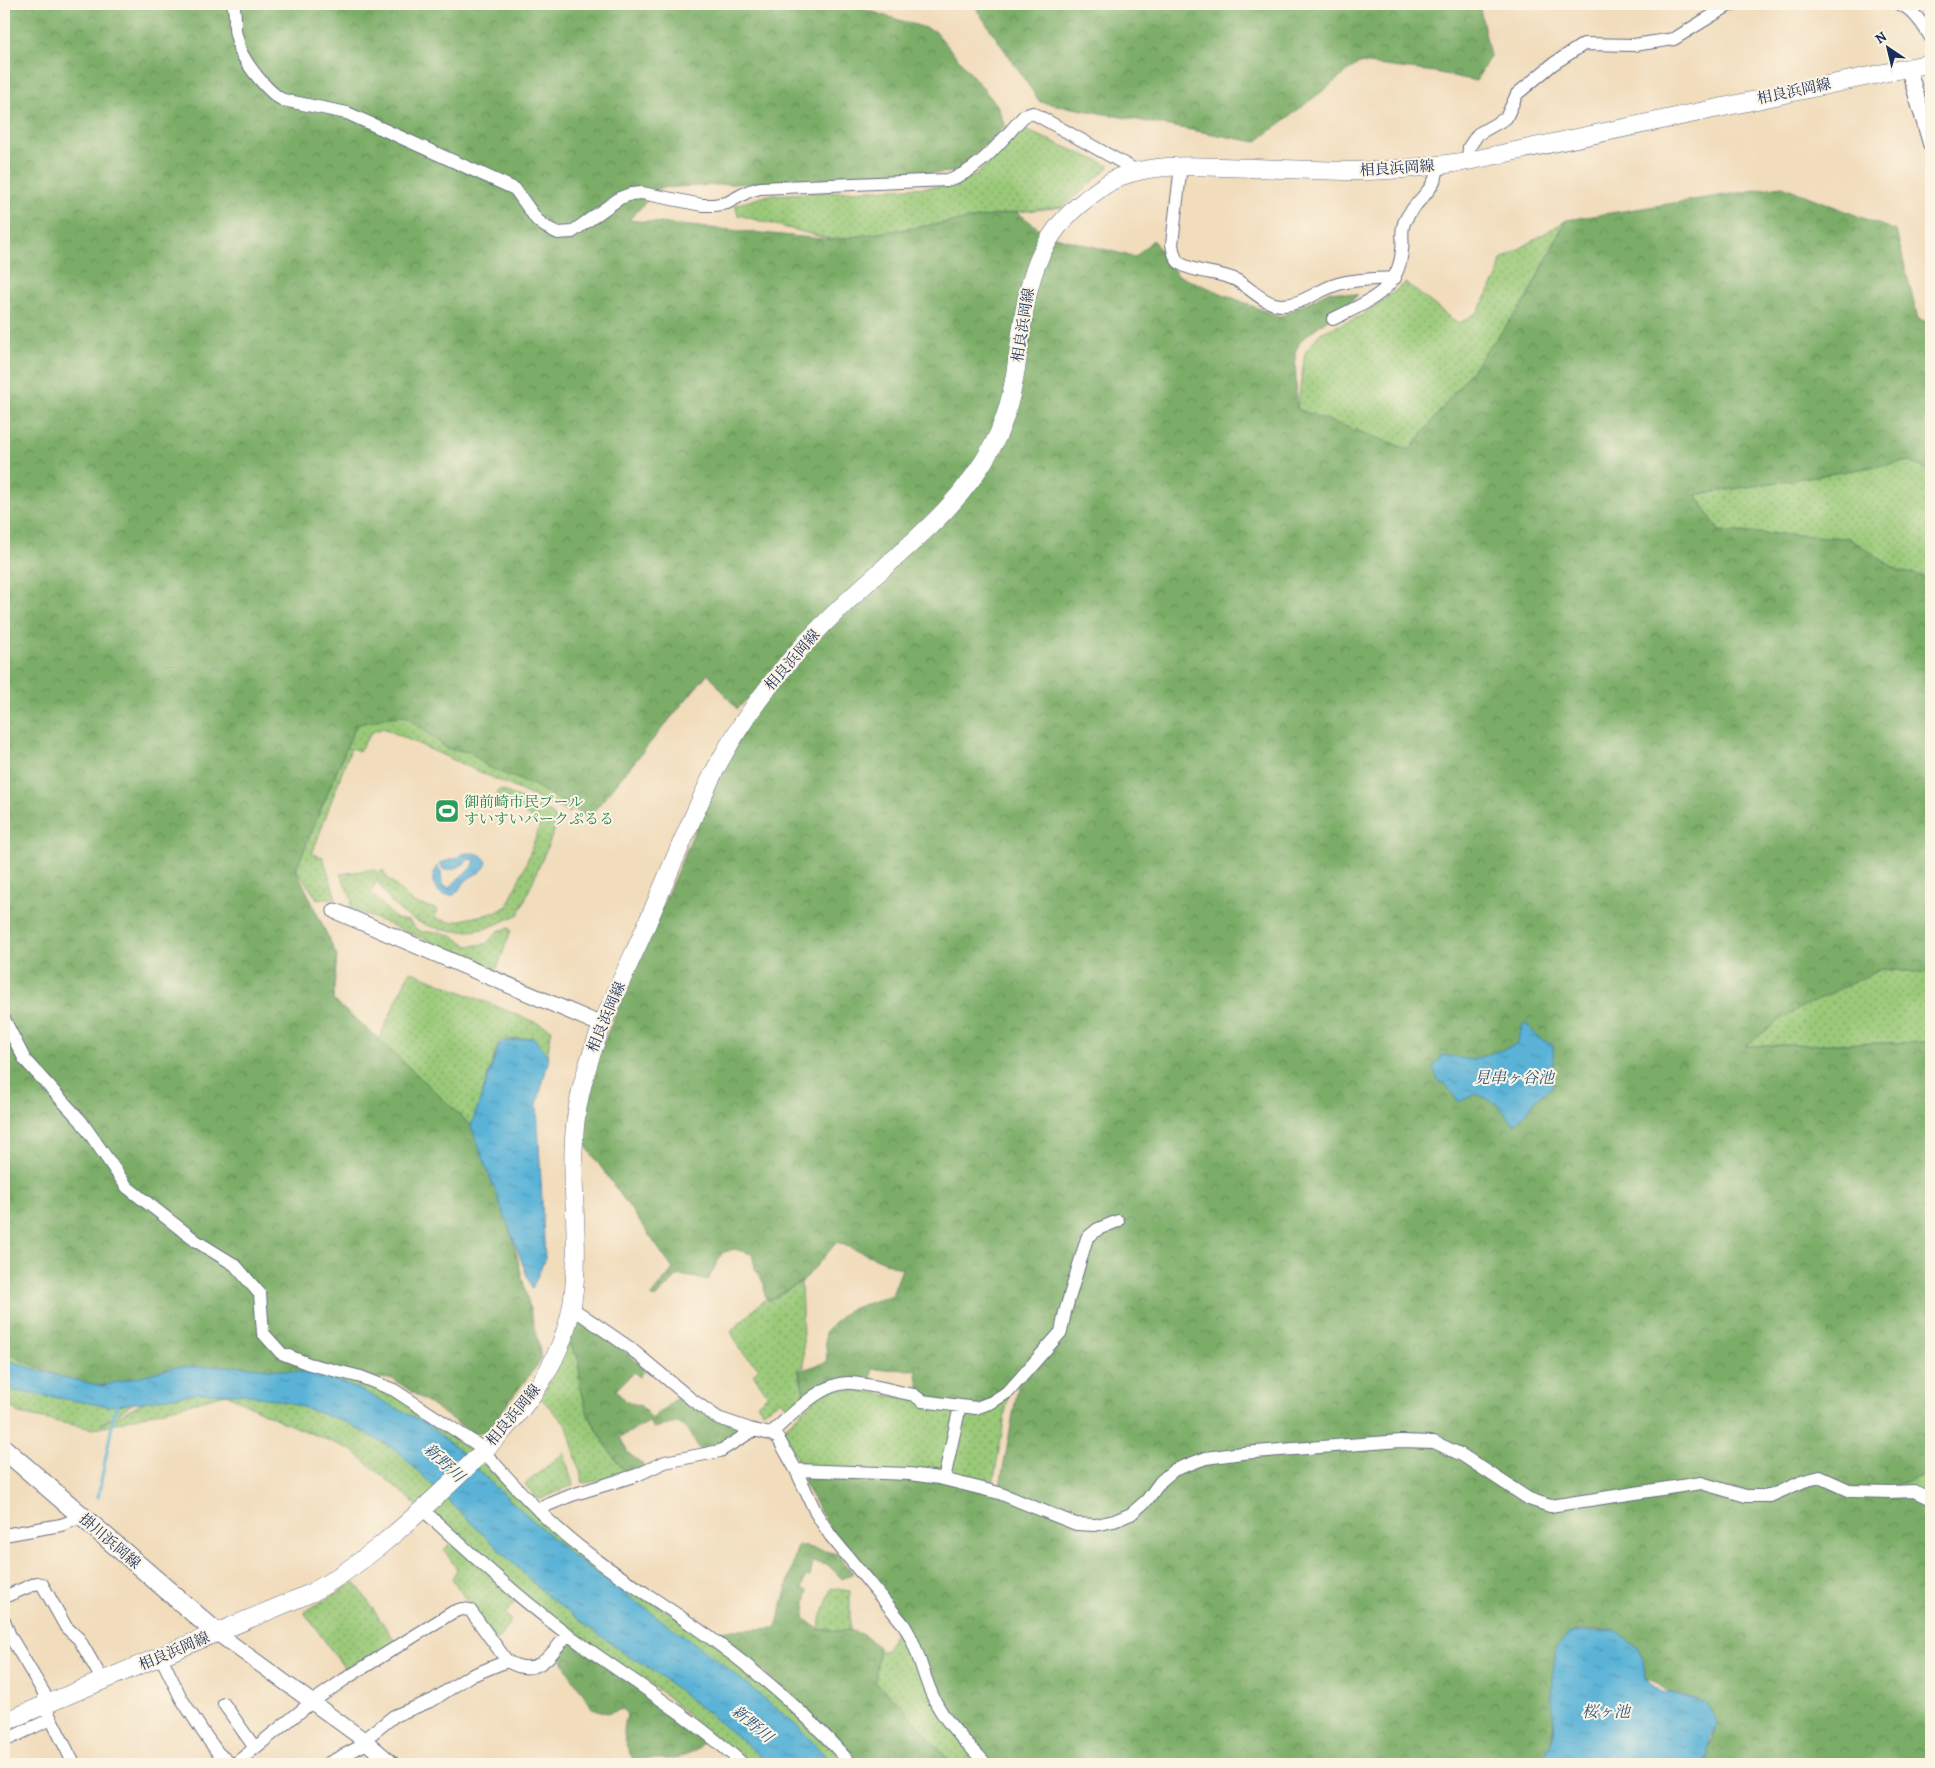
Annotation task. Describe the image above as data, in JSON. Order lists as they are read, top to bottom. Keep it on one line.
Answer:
{"streets":{"main road":["相良浜岡線","掛川浜岡線"]},"crossings":[["相良浜岡線","掛川浜岡線"]],"water":["見串ヶ谷池","新野川","桜ヶ池"],"places":{"sports":["御前崎市民プール すいすいパークぷるる"]},"north":"top left"}
